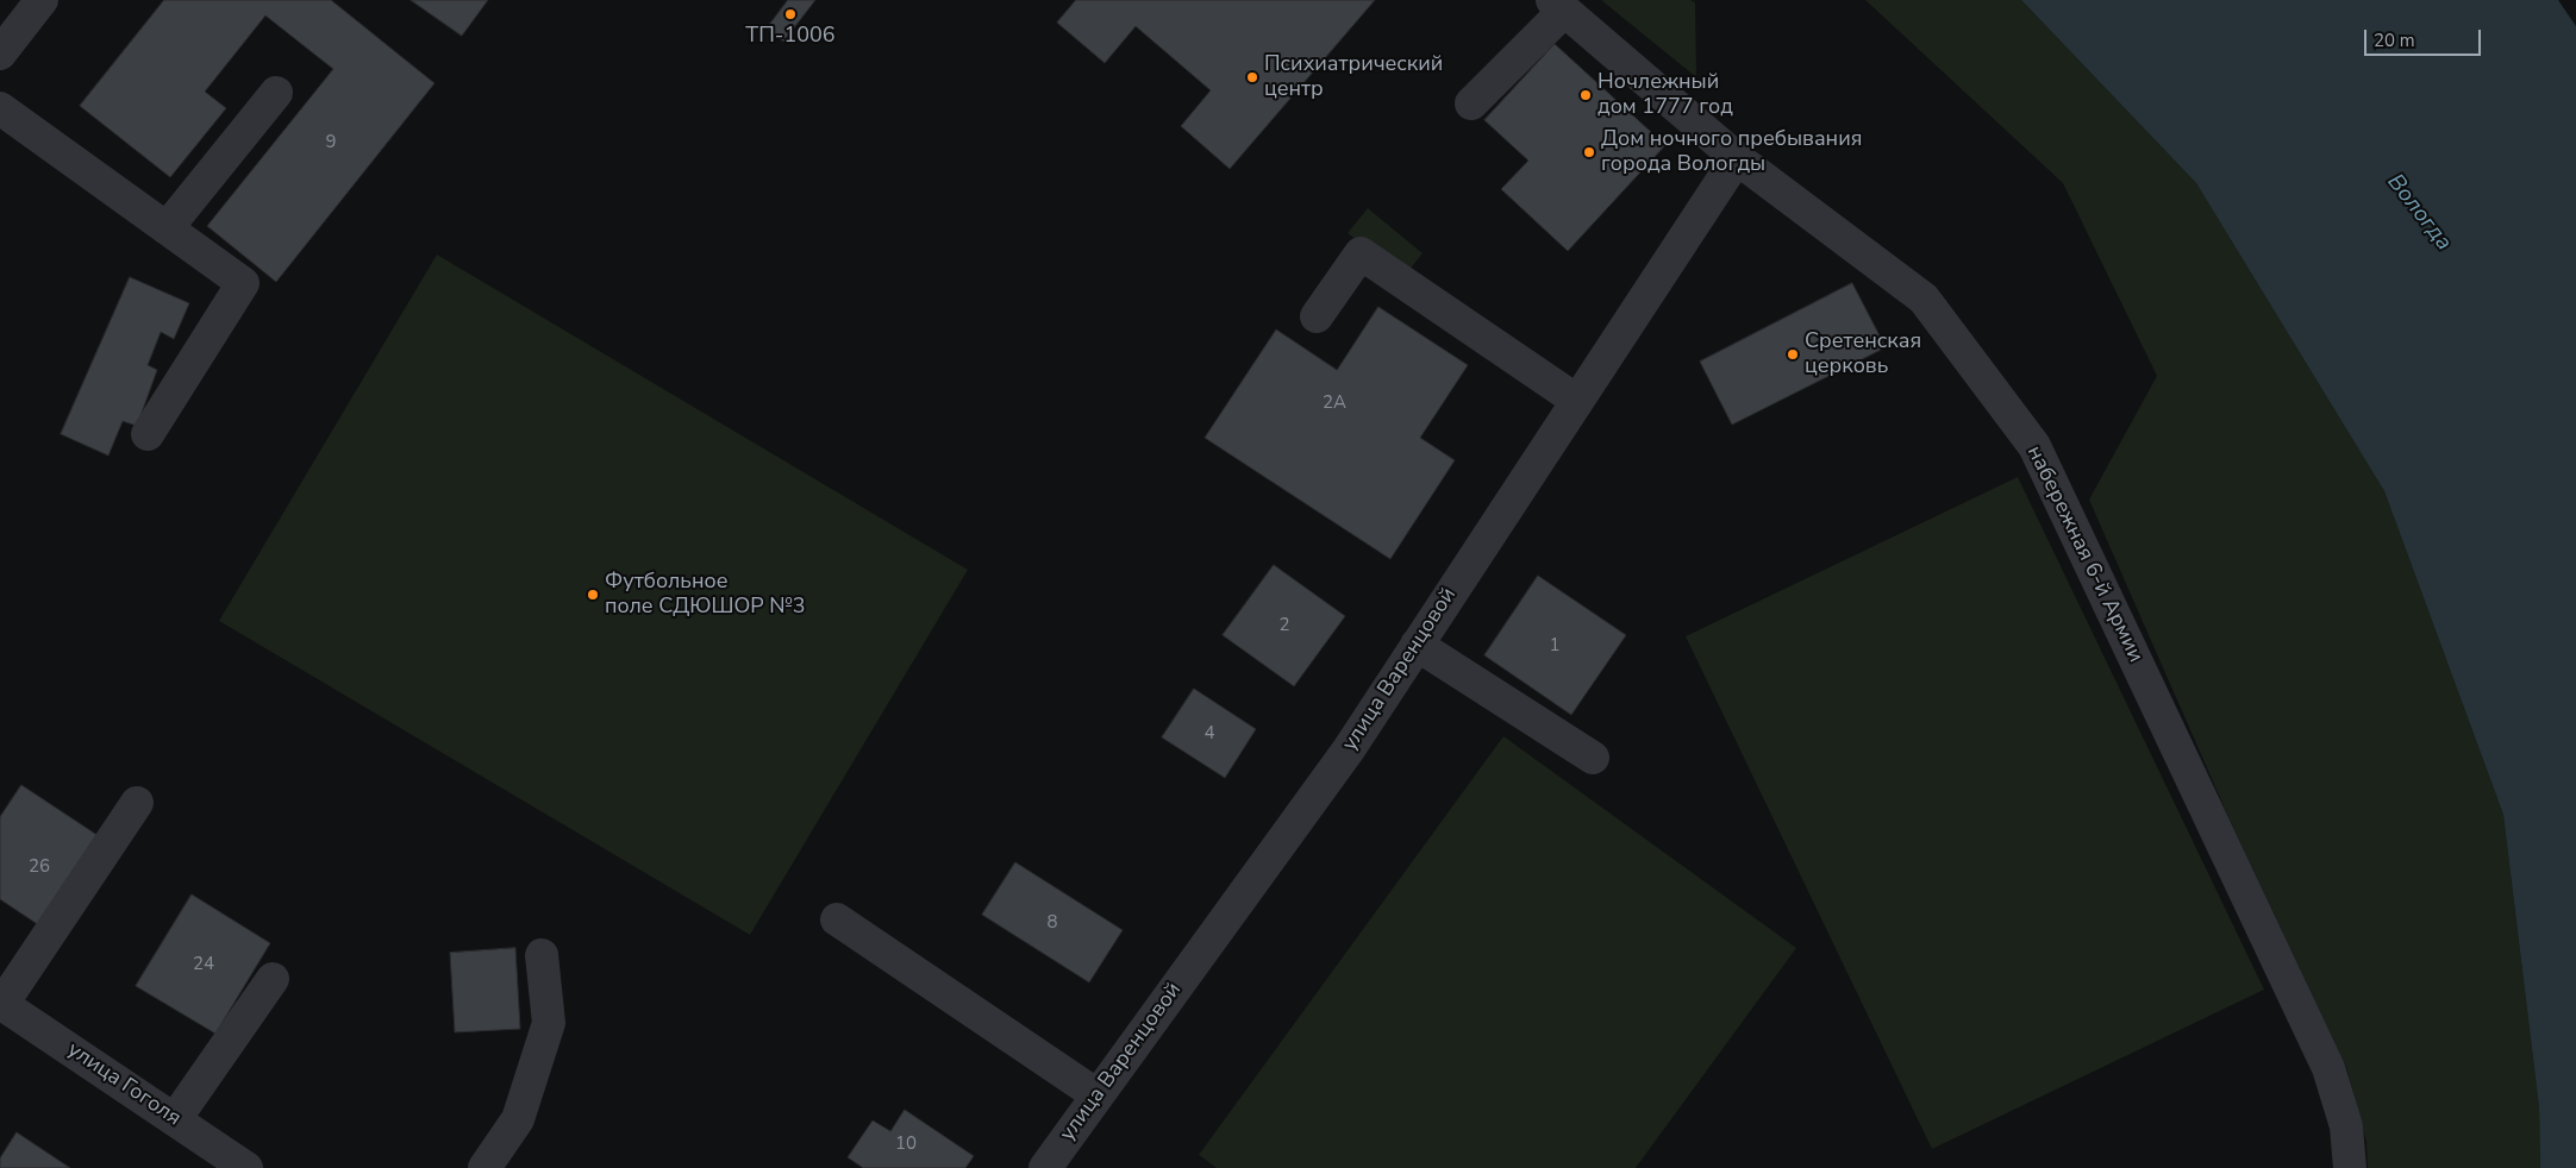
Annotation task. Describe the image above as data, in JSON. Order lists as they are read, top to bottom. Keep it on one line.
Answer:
{"streets":{"street":["набережная 6-й Армии","улица Варенцовой","улица Гоголя"]},"crossings":[["набережная 6-й Армии","улица Варенцовой"]],"water":["Вологда"],"places":["ТП-1006","Психиатрический центр","Ночлежный дом 1777 год","Дом ночного пребывания города Вологды","Сретенская церковь","Футбольное поле СДЮШОР №3"],"house_numbers":["9","2А","2","1","4","26","8","24","10"],"scale_bar":"20 m"}
